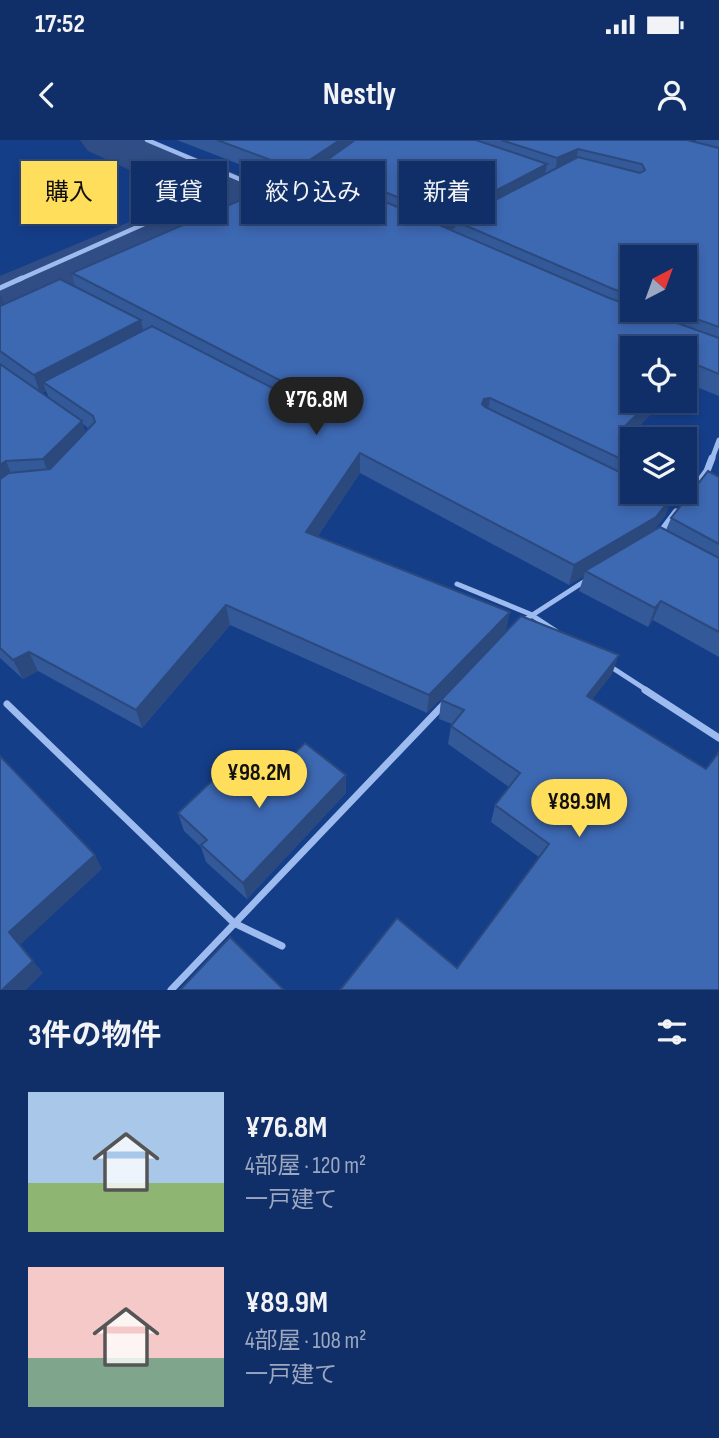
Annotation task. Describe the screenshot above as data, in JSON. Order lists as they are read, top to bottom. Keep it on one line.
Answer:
{"north":"top right","page":{"status":"17:52","header":"Nestly","chip":["購入","賃貸","絞り込み","新着"],"price":["¥76.8M","¥98.2M","¥89.9M"],"heading":"3件の物件","list":[{"name":"¥76.8M","note":"4部屋 · 120 m² · 一戸建て"},{"name":"¥89.9M","note":"4部屋 · 108 m² · 一戸建て"}]}}
